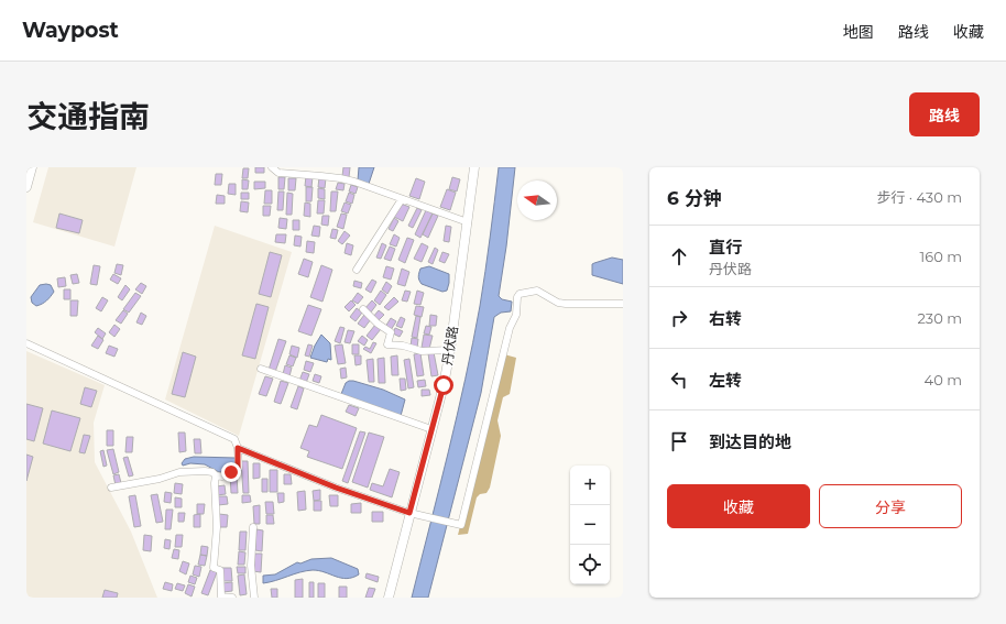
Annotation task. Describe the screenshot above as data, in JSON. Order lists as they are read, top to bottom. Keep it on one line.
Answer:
{"streets":{"main road":["丹伏路"]},"north":"left","page":{"header":"Waypost","nav":["地图","路线","收藏"],"title":"交通指南","buttons":["路线",["收藏","分享"]],"heading":["6 分钟","步行 · 430 m"],"list":[["直行","丹伏路","160 m"],["右转","230 m"],["左转","40 m"],"到达目的地"],"map_buttons":["+","−"]}}
